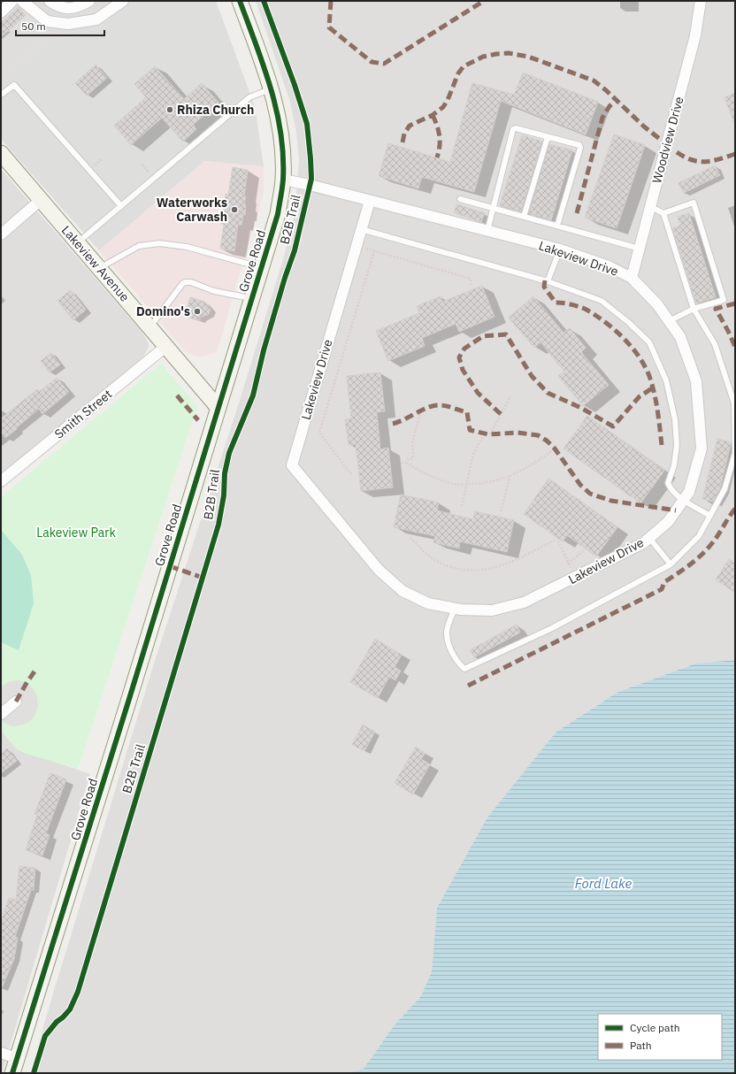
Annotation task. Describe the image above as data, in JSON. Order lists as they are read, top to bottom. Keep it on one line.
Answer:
{"streets":{"main road":["Grove Road","Lakeview Avenue"],"street":["Woodview Drive","Lakeview Drive","Smith Street"],"cycle path":["B2B Trail"]},"crossings":[["Woodview Drive","Lakeview Drive"],["Grove Road","Lakeview Avenue"],["Lakeview Avenue","Smith Street"]],"water":["Ford Lake"],"parks":["Lakeview Park"],"places":["Rhiza Church","Waterworks Carwash","Domino's"],"legend":["Cycle path","Path"],"scale_bar":"50 m"}
